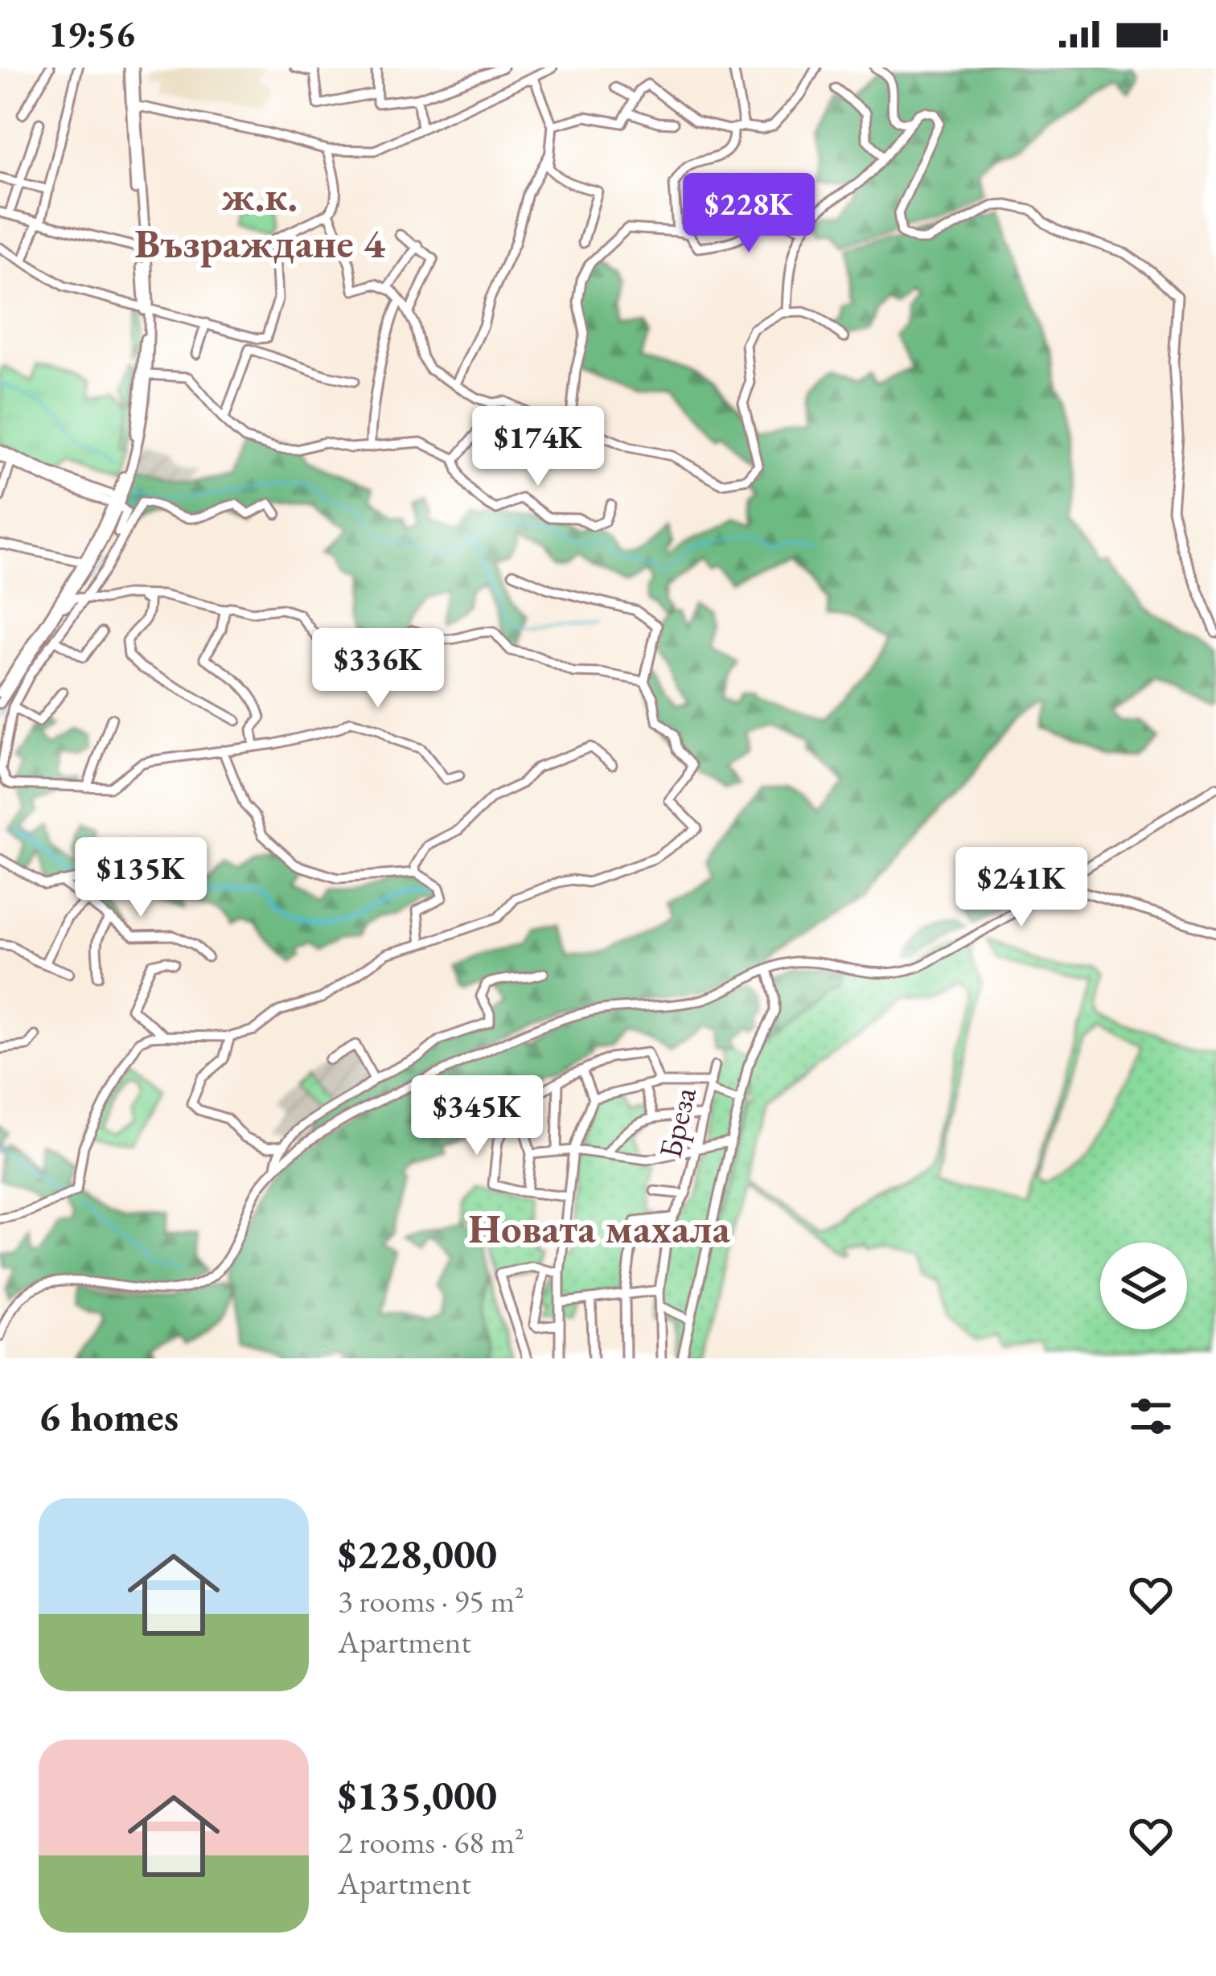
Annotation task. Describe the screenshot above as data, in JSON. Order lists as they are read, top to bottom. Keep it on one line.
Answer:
{"streets":{"street":["Бреза"]},"districts":["ж.к. Възраждане 4","Новата махала"],"page":{"status":"19:56","price":["$228K","$174K","$336K","$135K","$241K","$345K"],"heading":"6 homes","list":[{"name":"$228,000","note":"3 rooms · 95 m² · Apartment"},{"name":"$135,000","note":"2 rooms · 68 m² · Apartment"}]}}
